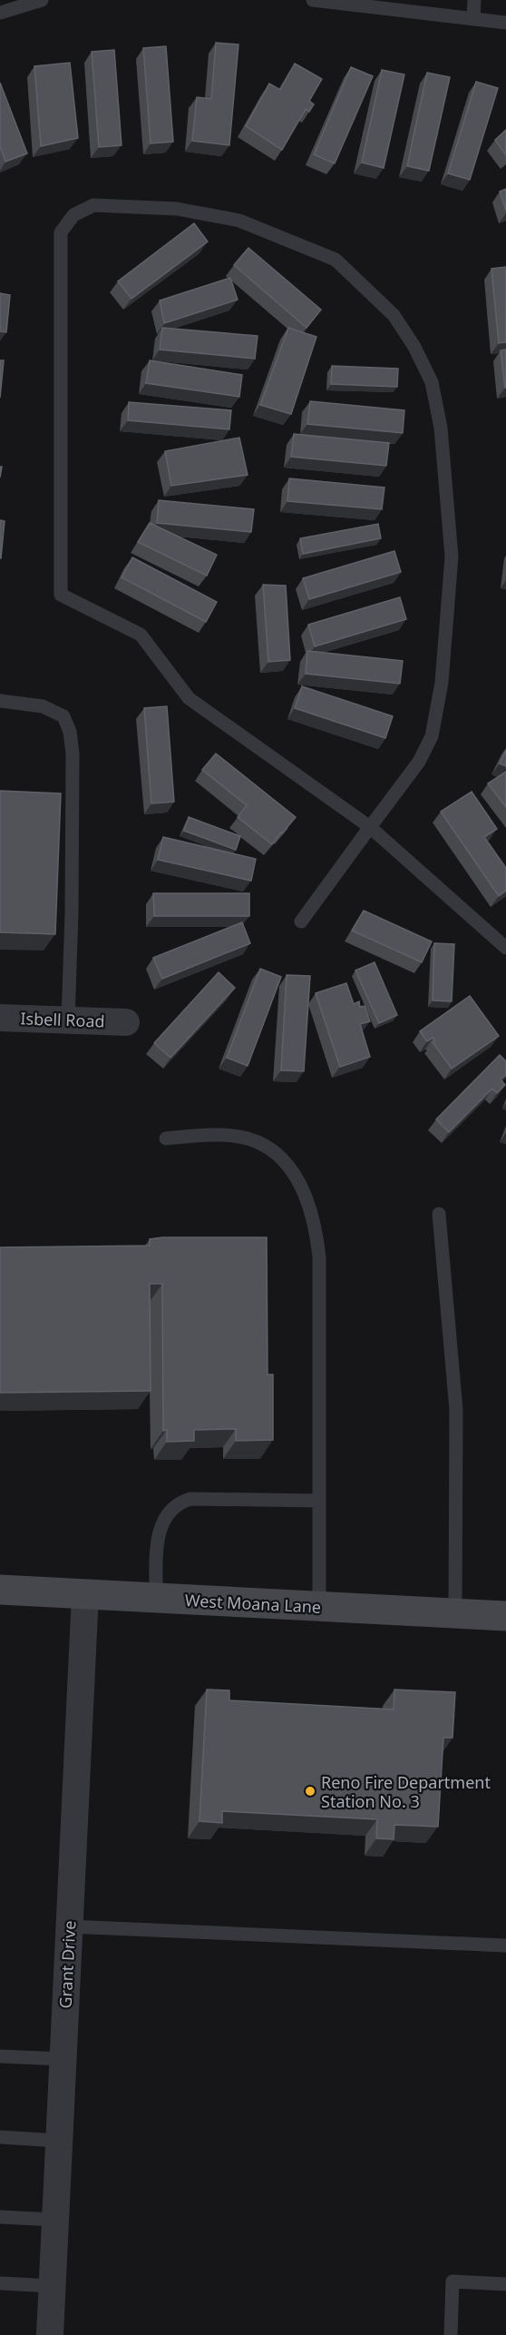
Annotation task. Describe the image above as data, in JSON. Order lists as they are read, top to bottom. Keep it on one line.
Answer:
{"streets":{"main road":["West Moana Lane"],"street":["Isbell Road","Grant Drive"]},"crossings":[["West Moana Lane","Grant Drive"]],"places":["Reno Fire Department Station No. 3"]}
